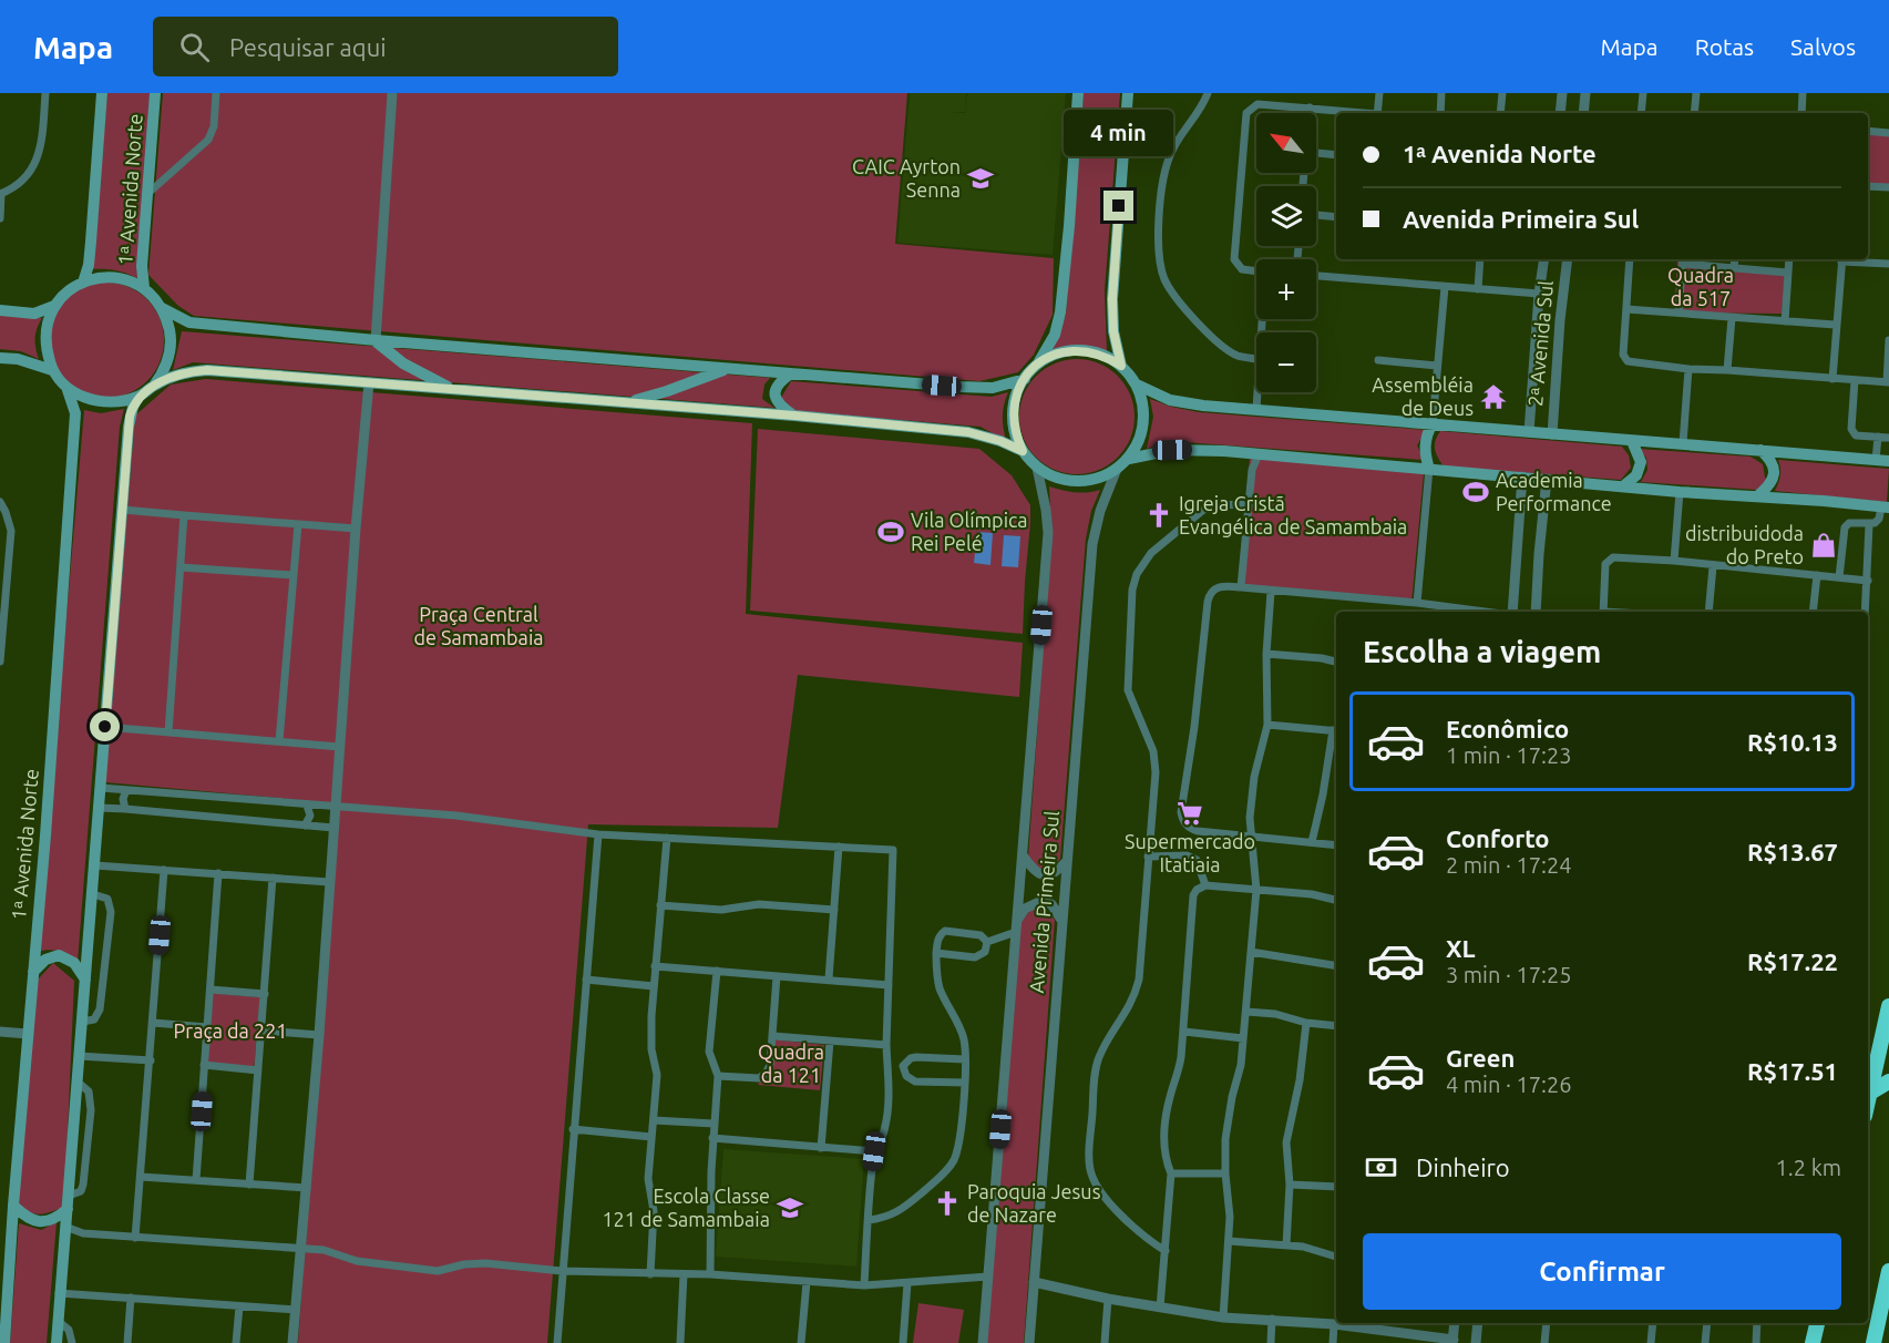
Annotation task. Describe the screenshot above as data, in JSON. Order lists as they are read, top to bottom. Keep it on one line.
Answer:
{"streets":{"main road":["1ᵃ Avenida Norte"],"street":["2ᵃ Avenida Sul","Avenida Primeira Sul"]},"parks":["Quadra da 517","Praça Central de Samambaia","Praça da 221","Quadra da 121"],"places":{"school or university":["CAIC Ayrton Senna","Escola Classe 121 de Samambaia"],"temple":["Assembléia de Deus"],"sports":["Academia Performance","Vila Olímpica Rei Pelé"],"church":["Igreja Cristã Evangélica de Samambaia","Paroquia Jesus de Nazare"],"shop":["distribuidoda do Preto"],"supermarket":["Supermercado Itatiaia"]},"north":"top left","page":{"header":"Mapa","search":"Pesquisar aqui","nav":["Mapa","Rotas","Salvos"],"bubble":"4 min","map_buttons":["+","−"],"banner":["1ᵃ Avenida Norte","Avenida Primeira Sul"],"heading":"Escolha a viagem","list":[{"name":"Econômico","note":"1 min · 17:23","value":"R$10.13"},{"name":"Conforto","note":"2 min · 17:24","value":"R$13.67"},{"name":"XL","note":"3 min · 17:25","value":"R$17.22"},{"name":"Green","note":"4 min · 17:26","value":"R$17.51"}],"pay":["Dinheiro","1.2 km"],"buttons":"Confirmar"}}
